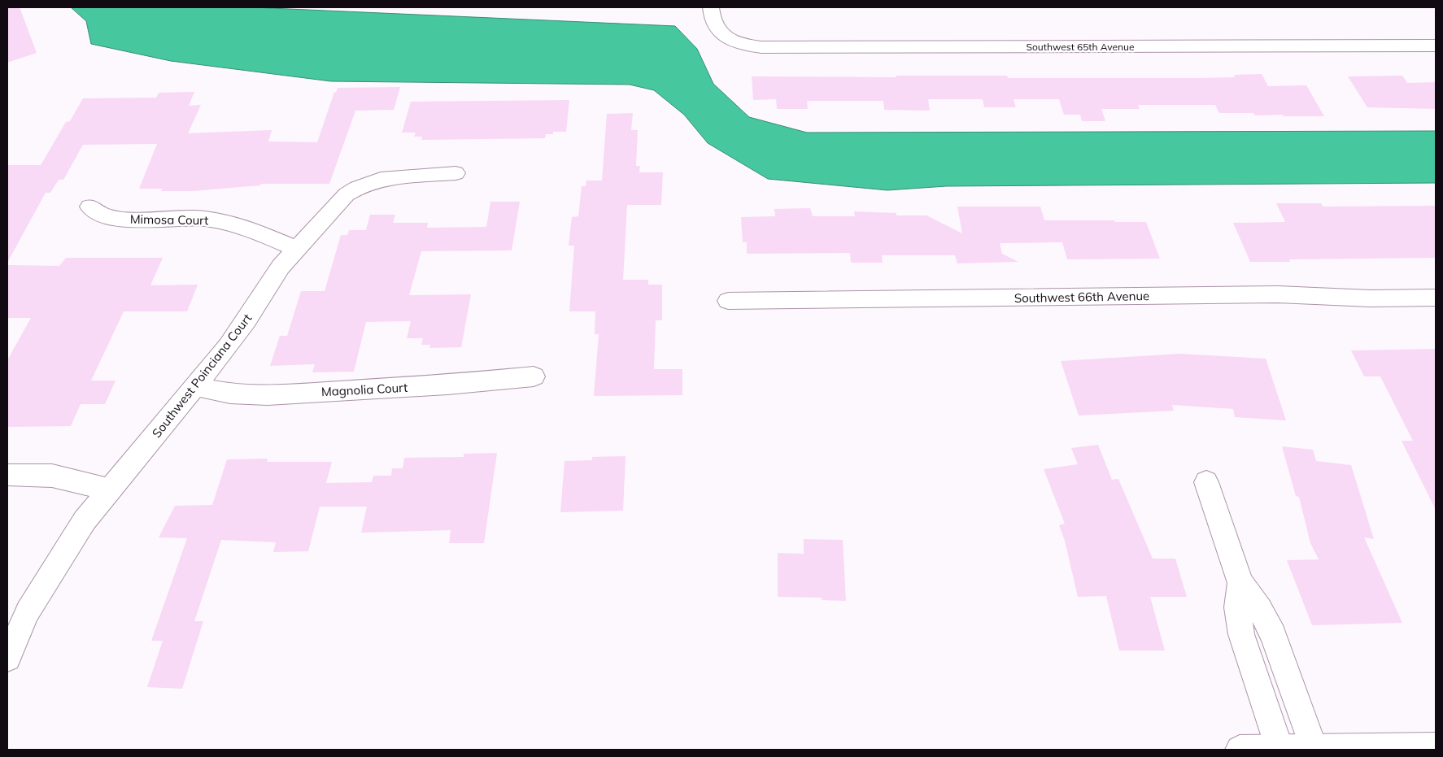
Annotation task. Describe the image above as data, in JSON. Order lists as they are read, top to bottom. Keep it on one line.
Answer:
{"streets":{"street":["Southwest 65th Avenue","Mimosa Court","Southwest 66th Avenue","Southwest Poinciana Court","Magnolia Court"]},"crossings":[["Mimosa Court","Southwest Poinciana Court"],["Southwest Poinciana Court","Magnolia Court"]]}
